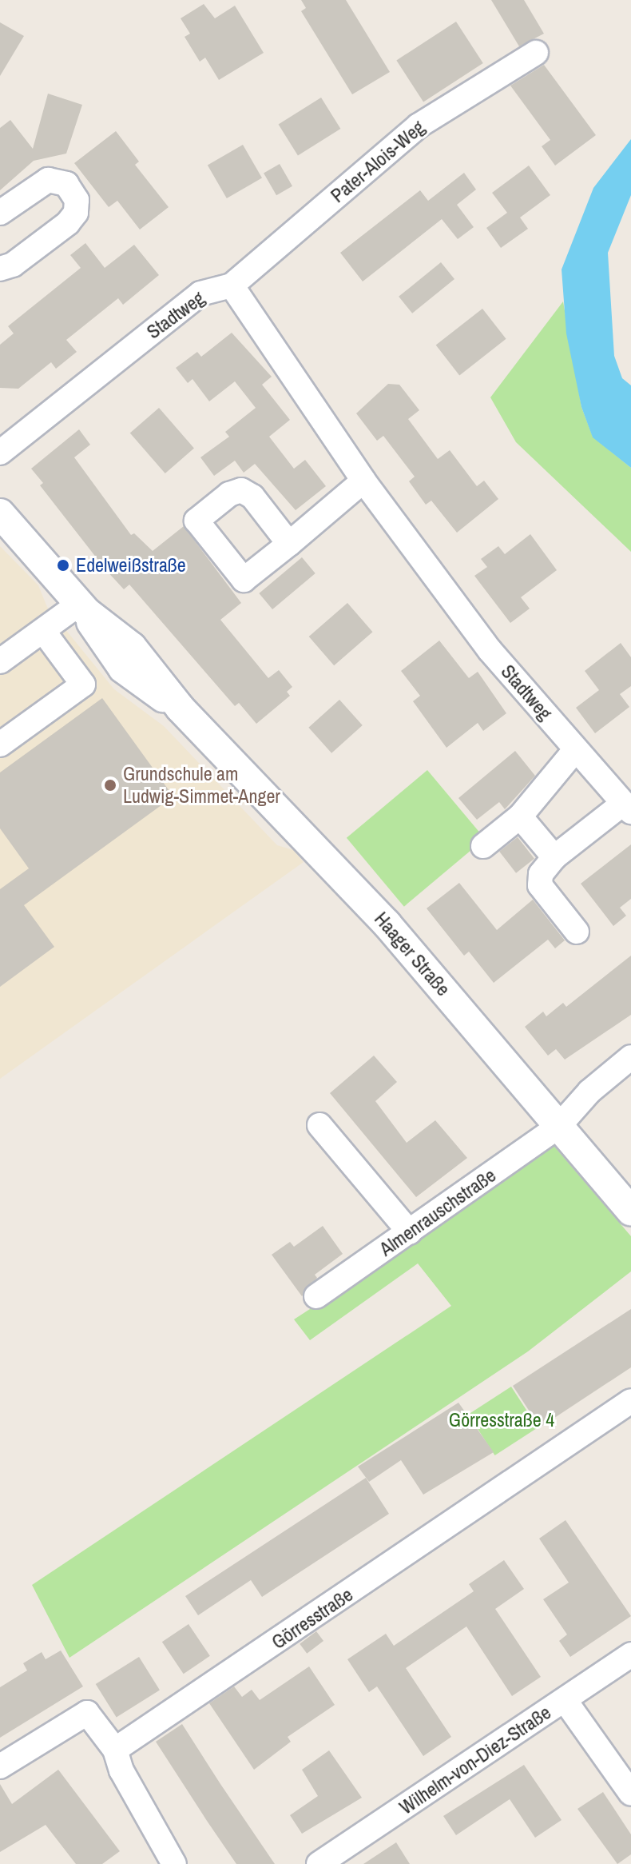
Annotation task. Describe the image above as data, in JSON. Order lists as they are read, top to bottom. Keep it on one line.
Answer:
{"streets":{"street":["Pater-Alois-Weg","Stadtweg","Haager Straße","Almenrauschstraße","Görresstraße","Wilhelm-von-Diez-Straße"]},"crossings":[["Pater-Alois-Weg","Stadtweg"],["Haager Straße","Almenrauschstraße"]],"parks":["Görresstraße 4"],"places":["Edelweißstraße","Grundschule am Ludwig-Simmet-Anger"]}
